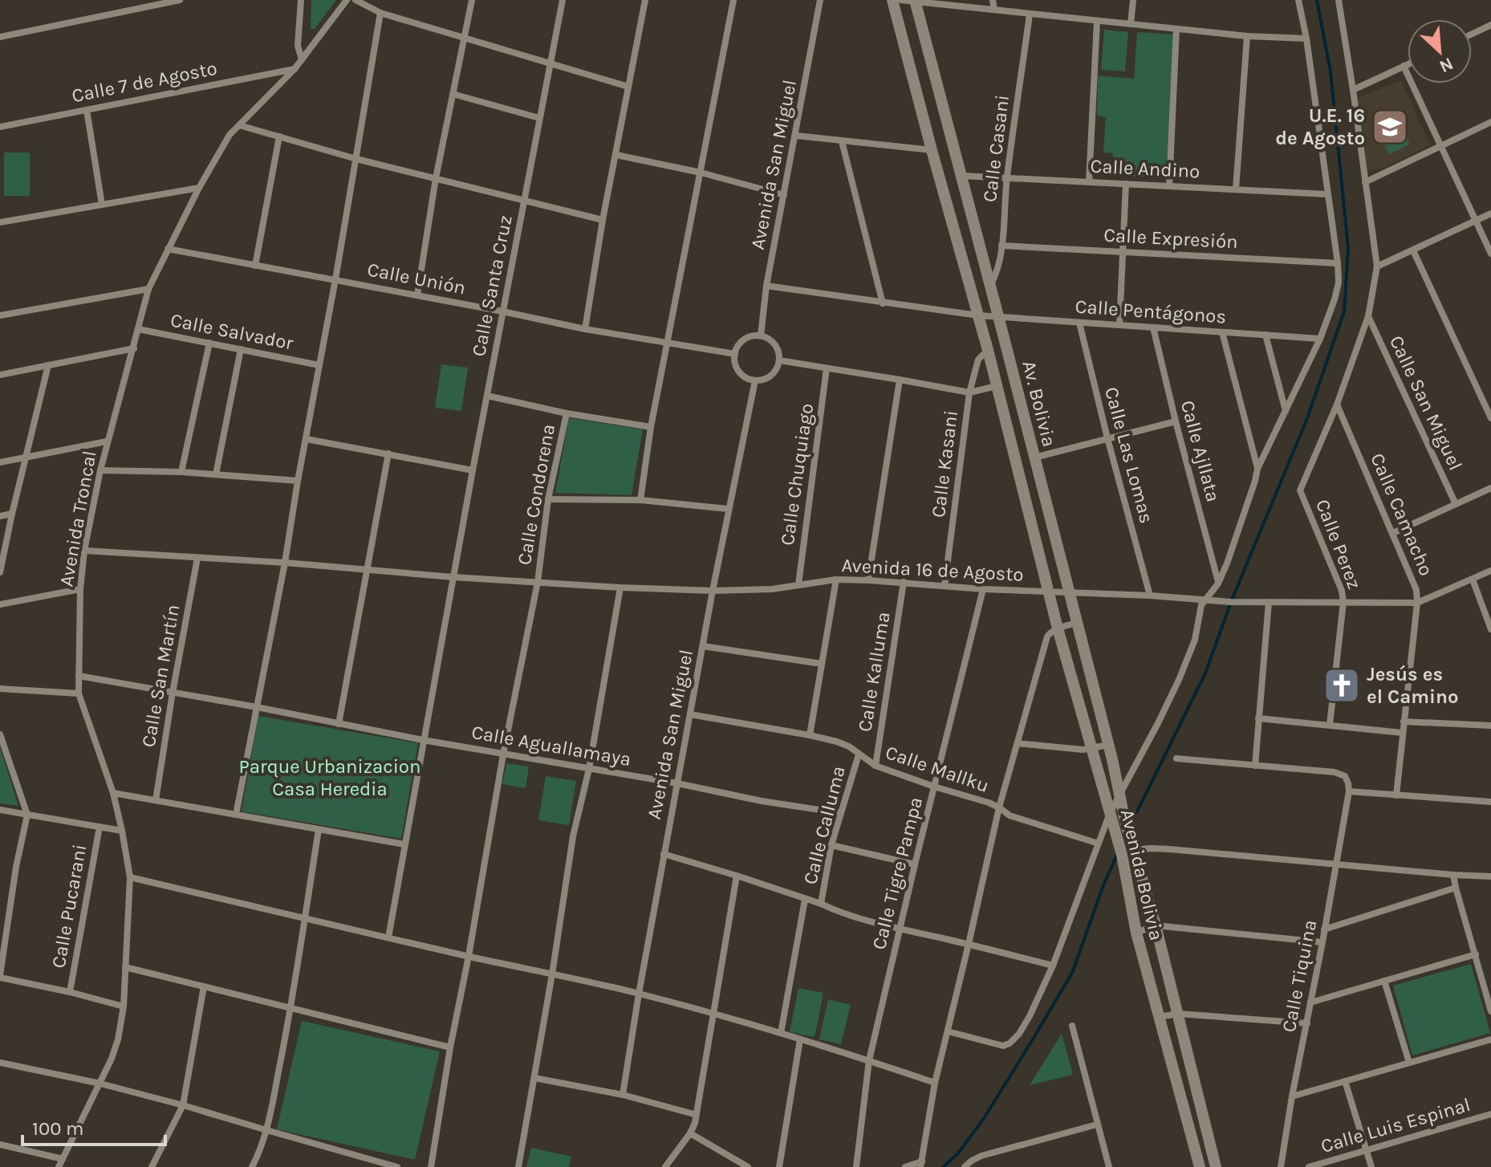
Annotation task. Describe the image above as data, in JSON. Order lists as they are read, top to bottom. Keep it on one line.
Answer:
{"streets":{"street":["Calle 7 de Agosto","Calle Casani","Avenida San Miguel","Calle Andino","Calle Expresión","Calle Unión","Calle Santa Cruz","Calle Pentágonos","Calle Salvador","Calle San Miguel","Av. Bolivia","Calle Ajllata","Calle Las Lomas","Calle Kasani","Calle Chuquiago","Calle Condorena","Calle Camacho","Avenida Troncal","Calle Perez","Avenida 16 de Agosto","Calle Kalluma","Calle San Martín","Calle Aguallamaya","Calle Mallku","Calle Calluma","Calle Tigre Pampa","Avenida Bolivia","Calle Pucarani","Calle Tiquina","Calle Luis Espinal"]},"crossings":[["Calle 7 de Agosto","Avenida Troncal"],["Calle Casani","Calle Andino"],["Calle Casani","Calle Expresión"],["Calle Casani","Av. Bolivia"],["Avenida San Miguel","Calle Unión"],["Avenida San Miguel","Calle Pentágonos"],["Avenida San Miguel","Avenida 16 de Agosto"],["Avenida San Miguel","Calle Aguallamaya"],["Avenida San Miguel","Calle Mallku"],["Calle Andino","Av. Bolivia"],["Calle Unión","Calle Santa Cruz"],["Calle Unión","Avenida Troncal"],["Calle Santa Cruz","Avenida 16 de Agosto"],["Calle Santa Cruz","Calle Aguallamaya"],["Calle Pentágonos","Av. Bolivia"],["Calle Pentágonos","Calle Ajllata"],["Calle Pentágonos","Calle Las Lomas"],["Calle Salvador","Avenida Troncal"],["Av. Bolivia","Calle Kasani"],["Av. Bolivia","Avenida 16 de Agosto"],["Av. Bolivia","Avenida Bolivia"],["Calle Las Lomas","Avenida 16 de Agosto"],["Calle Kasani","Avenida 16 de Agosto"],["Calle Chuquiago","Avenida 16 de Agosto"],["Calle Condorena","Avenida 16 de Agosto"],["Calle Condorena","Calle Aguallamaya"],["Calle Camacho","Calle Perez"],["Calle Camacho","Avenida 16 de Agosto"],["Avenida Troncal","Avenida 16 de Agosto"],["Avenida Troncal","Calle Aguallamaya"],["Calle Perez","Avenida 16 de Agosto"],["Avenida 16 de Agosto","Calle Kalluma"],["Avenida 16 de Agosto","Calle San Martín"],["Avenida 16 de Agosto","Calle Tigre Pampa"],["Avenida 16 de Agosto","Avenida Bolivia"],["Calle Kalluma","Calle Mallku"],["Calle San Martín","Calle Aguallamaya"],["Calle Aguallamaya","Calle Calluma"],["Calle Mallku","Calle Calluma"],["Calle Mallku","Calle Tigre Pampa"]],"parks":["Parque Urbanizacion Casa Heredia"],"places":{"school or university":["U.E. 16 de Agosto"],"church":["Jesús es el Camino"]},"scale_bar":"100 m","north":"bottom right"}
